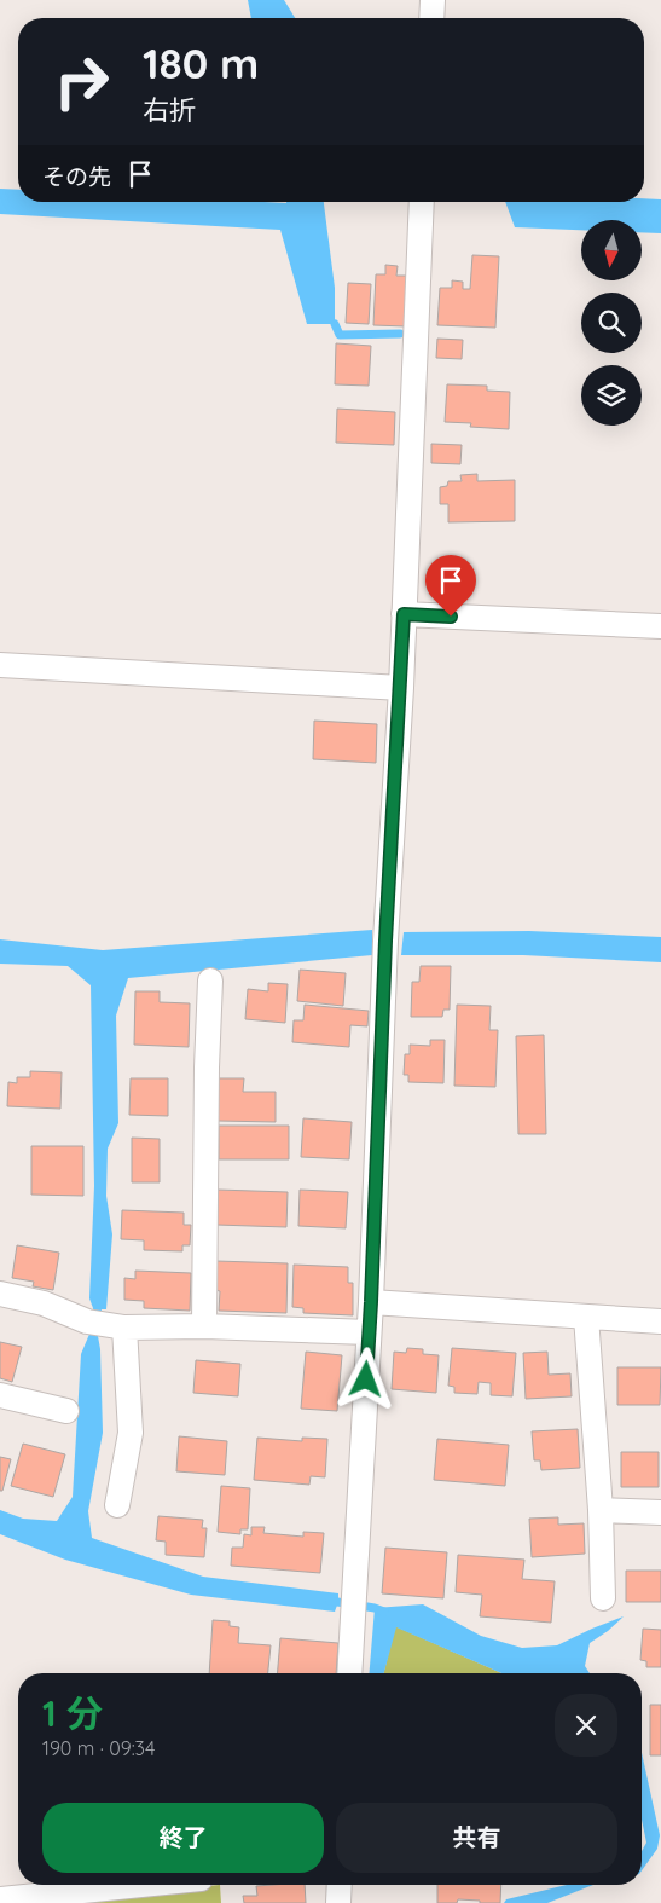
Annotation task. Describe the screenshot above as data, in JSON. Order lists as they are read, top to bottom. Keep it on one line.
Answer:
{"north":"bottom","page":{"turn":["180 m","右折"],"then":"その先","heading":["1 分","190 m · 09:34"],"buttons":["終了","共有"]}}
